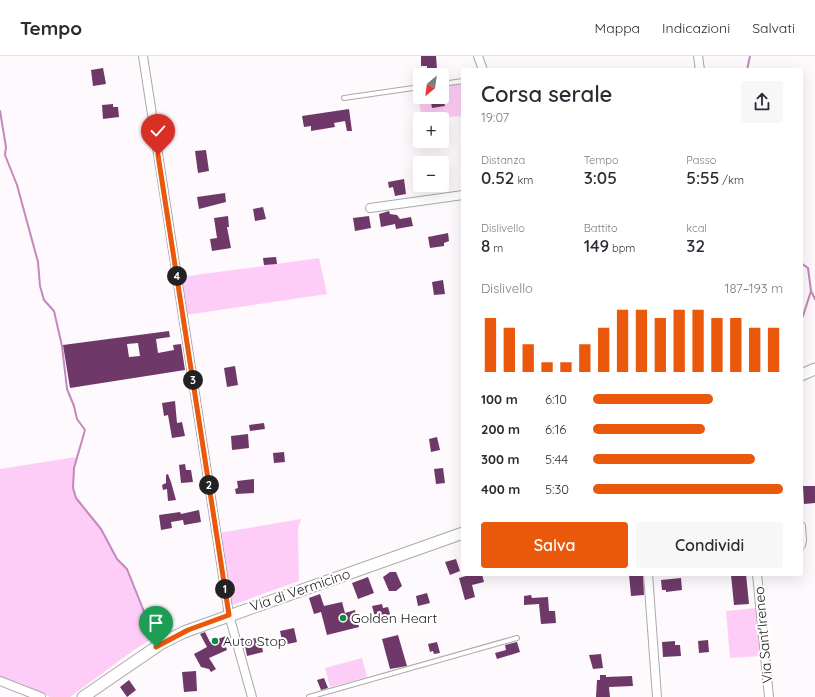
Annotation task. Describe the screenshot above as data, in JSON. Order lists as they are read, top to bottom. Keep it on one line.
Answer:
{"streets":{"main road":["Via di Vermicino"],"street":["Via Sant'Ireneo"]},"places":["Golden Heart","Auto Stop"],"north":"bottom left","page":{"header":"Tempo","nav":["Mappa","Indicazioni","Salvati"],"map_buttons":["+","−"],"heading":["Corsa serale","19:07"],"stats":[["Distanza","0.52 km"],["Tempo","3:05"],["Passo","5:55 /km"],["Dislivello","8 m"],["Battito","149 bpm"],["kcal","32"]],"pins":["4","3","2","1"],"chart":["Dislivello","187–193 m"],"list":[{"name":"100 m","note":"6:10"},{"name":"200 m","note":"6:16"},{"name":"300 m","note":"5:44"},{"name":"400 m","note":"5:30"}],"buttons":["Salva","Condividi"]}}
